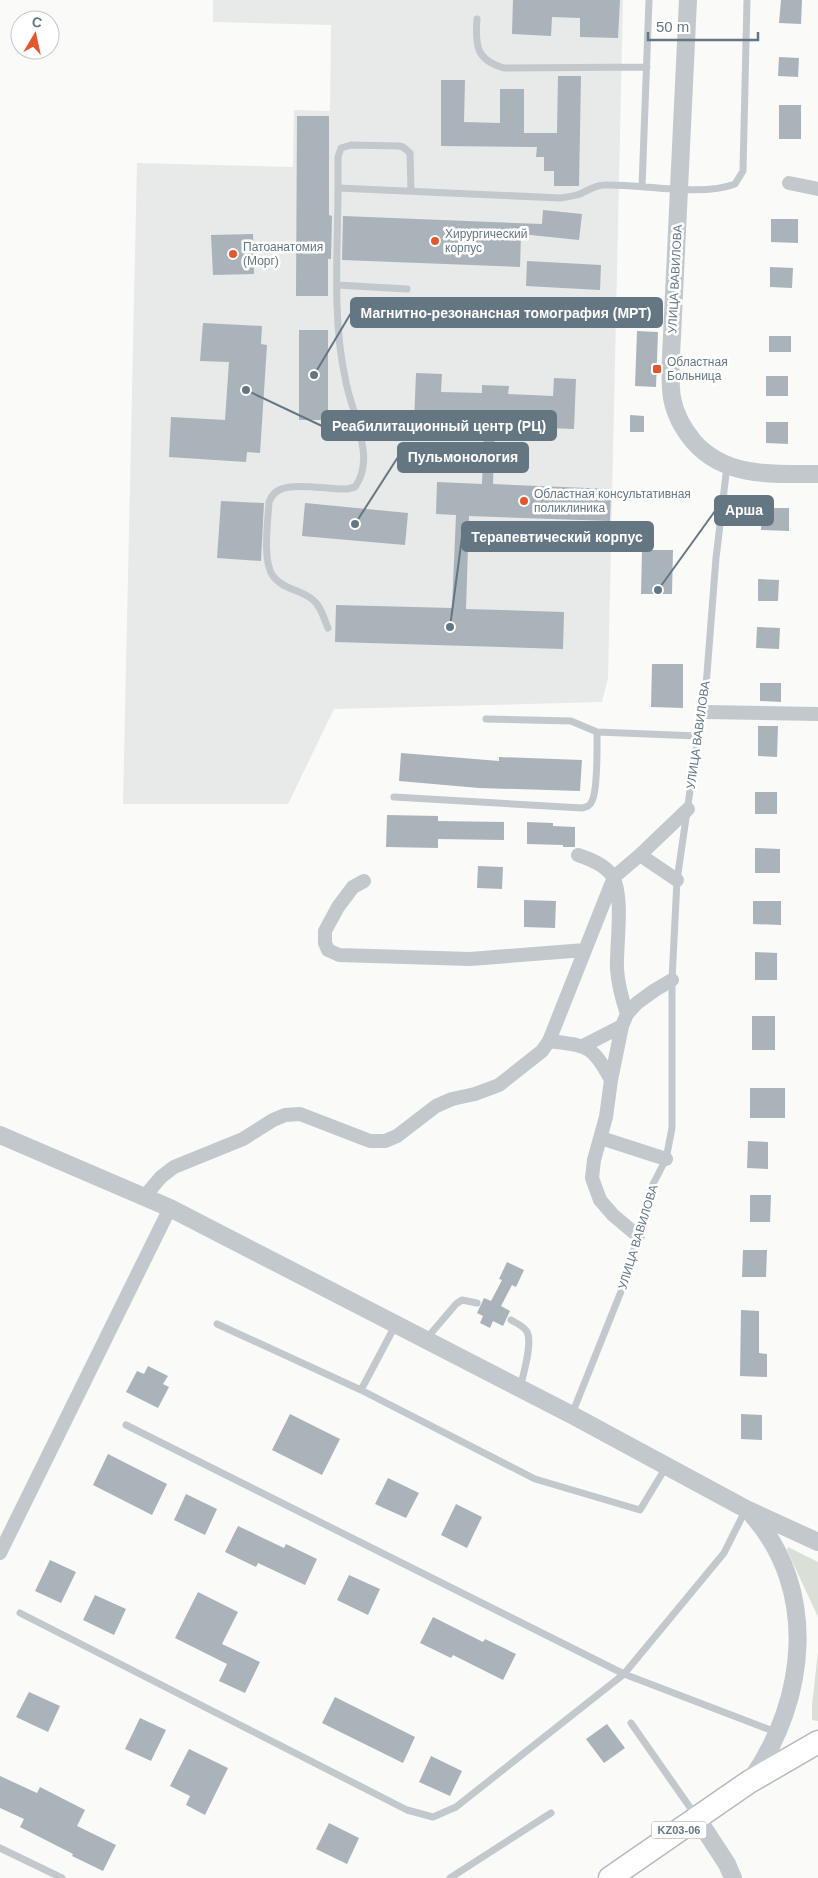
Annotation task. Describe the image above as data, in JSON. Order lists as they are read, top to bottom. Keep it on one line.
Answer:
{"streets":{"main road":["KZ03-06"],"street":["УЛИЦА ВАВИЛОВА"]},"places":{"other":["Хирургический корпус","Патоанатомия (Морг)","Магнитно-резонансная томография (МРТ)","Реабилитационный центр (РЦ)","Областная консультативная поликлиника","Пульмонология","Арша","Терапевтический корпус"],"transit":["Областная Больница"]},"scale_bar":"50 m","north":"top"}
